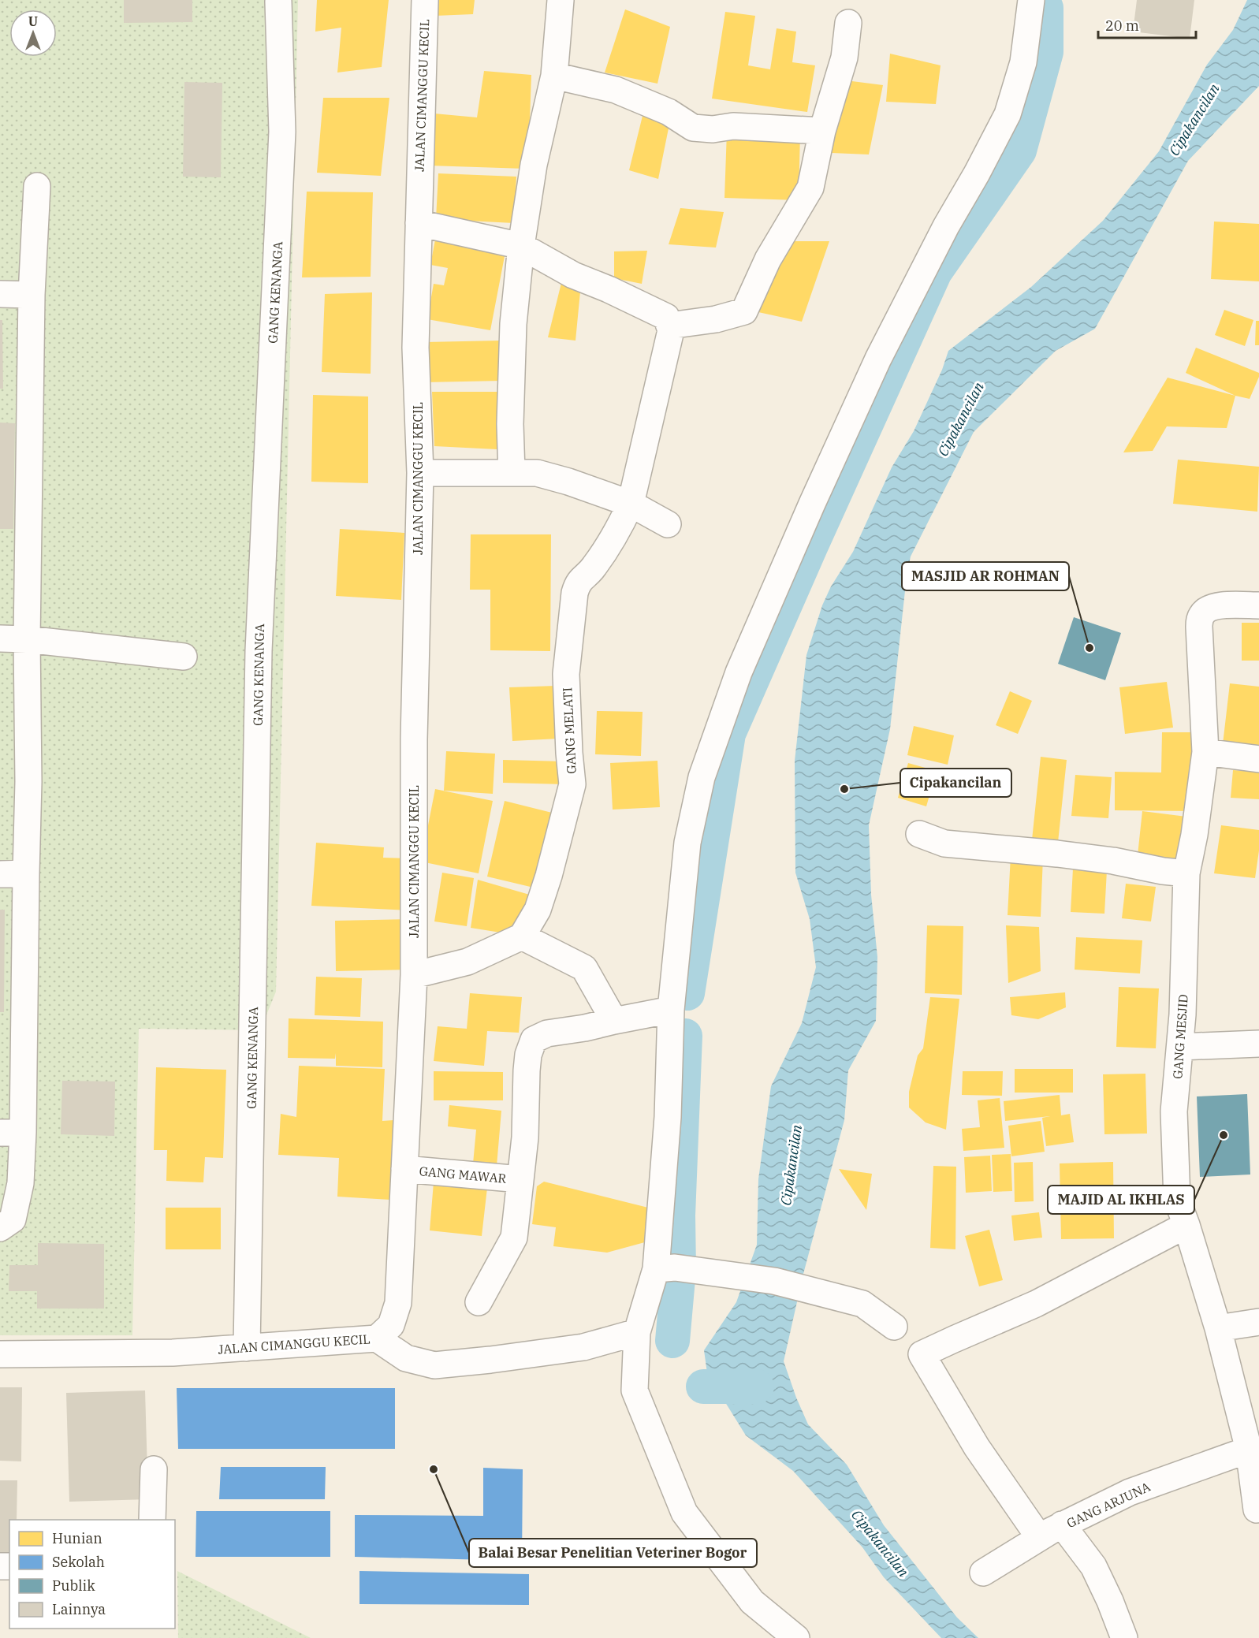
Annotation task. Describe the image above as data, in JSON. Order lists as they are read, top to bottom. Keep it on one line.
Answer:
{"streets":{"street":["JALAN CIMANGGU KECIL","GANG KENANGA","GANG MELATI","GANG MESJID","GANG MAWAR","GANG ARJUNA"]},"crossings":[["JALAN CIMANGGU KECIL","GANG KENANGA"],["JALAN CIMANGGU KECIL","GANG MAWAR"],["GANG MESJID","GANG ARJUNA"]],"water":["Cipakancilan"],"places":["MASJID AR ROHMAN","Cipakancilan","MAJID AL IKHLAS","Balai Besar Penelitian Veteriner Bogor"],"legend":["Hunian","Sekolah","Publik","Lainnya"],"scale_bar":"20 m","north":"top"}
